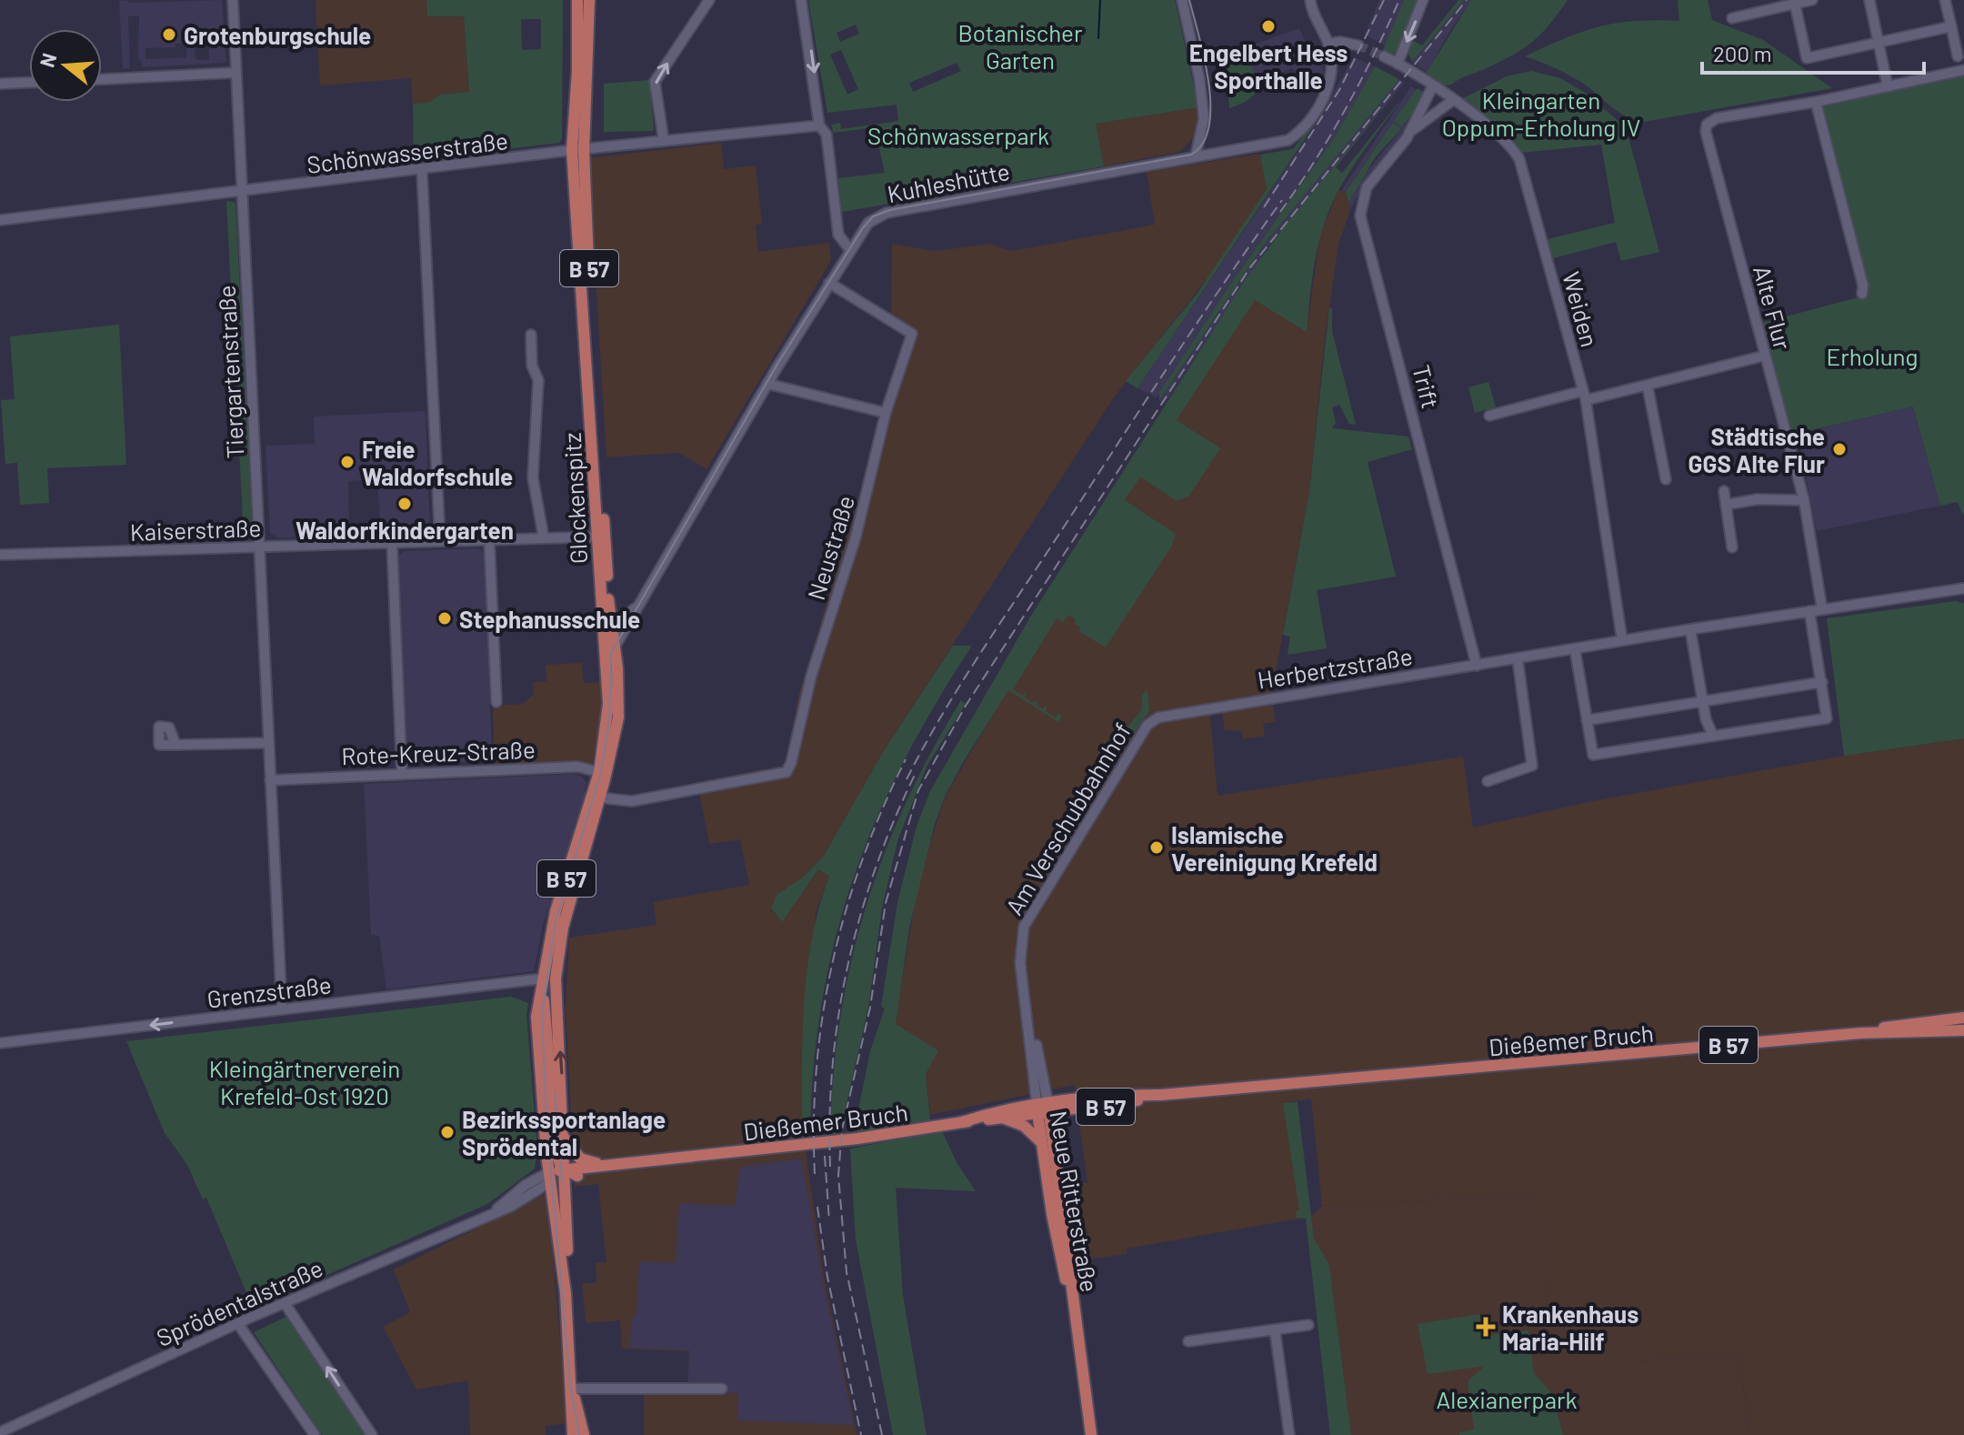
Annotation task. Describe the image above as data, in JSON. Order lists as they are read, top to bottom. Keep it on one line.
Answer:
{"streets":{"main road":["B 57","Glockenspitz","Dießemer Bruch","Neue Ritterstraße"],"street":["Schönwasserstraße","Kuhleshütte","Alte Flur","Weiden","Tiergartenstraße","Trift","Kaiserstraße","Neustraße","Herbertzstraße","Rote-Kreuz-Straße","Am Verschubbahnhof","Grenzstraße","Sprödentalstraße"]},"crossings":[["Schönwasserstraße","Tiergartenstraße"],["Schönwasserstraße","Glockenspitz"],["Kuhleshütte","Glockenspitz"],["Kuhleshütte","Neustraße"],["B 57","Glockenspitz"],["B 57","Grenzstraße"],["B 57","Dießemer Bruch"],["Alte Flur","Herbertzstraße"],["Weiden","Trift"],["Weiden","Herbertzstraße"],["Tiergartenstraße","Kaiserstraße"],["Tiergartenstraße","Rote-Kreuz-Straße"],["Tiergartenstraße","Grenzstraße"],["Trift","Herbertzstraße"],["Glockenspitz","Kaiserstraße"],["Glockenspitz","Neustraße"],["Glockenspitz","Rote-Kreuz-Straße"],["Glockenspitz","Grenzstraße"],["Herbertzstraße","Am Verschubbahnhof"],["Am Verschubbahnhof","Dießemer Bruch"],["Am Verschubbahnhof","Neue Ritterstraße"],["Dießemer Bruch","Neue Ritterstraße"],["Dießemer Bruch","Sprödentalstraße"]],"one_way":["Grenzstraße"],"parks":["Botanischer Garten","Kleingarten Oppum-Erholung IV","Schönwasserpark","Erholung","Kleingärtnerverein Krefeld-Ost 1920","Alexianerpark"],"places":{"other":["Engelbert Hess Sporthalle","Grotenburgschule","Städtische GGS Alte Flur","Freie Waldorfschule","Waldorfkindergarten","Stephanusschule","Islamische Vereinigung Krefeld","Bezirkssportanlage Sprödental"],"health":["Krankenhaus Maria-Hilf"]},"scale_bar":"200 m","north":"left"}
